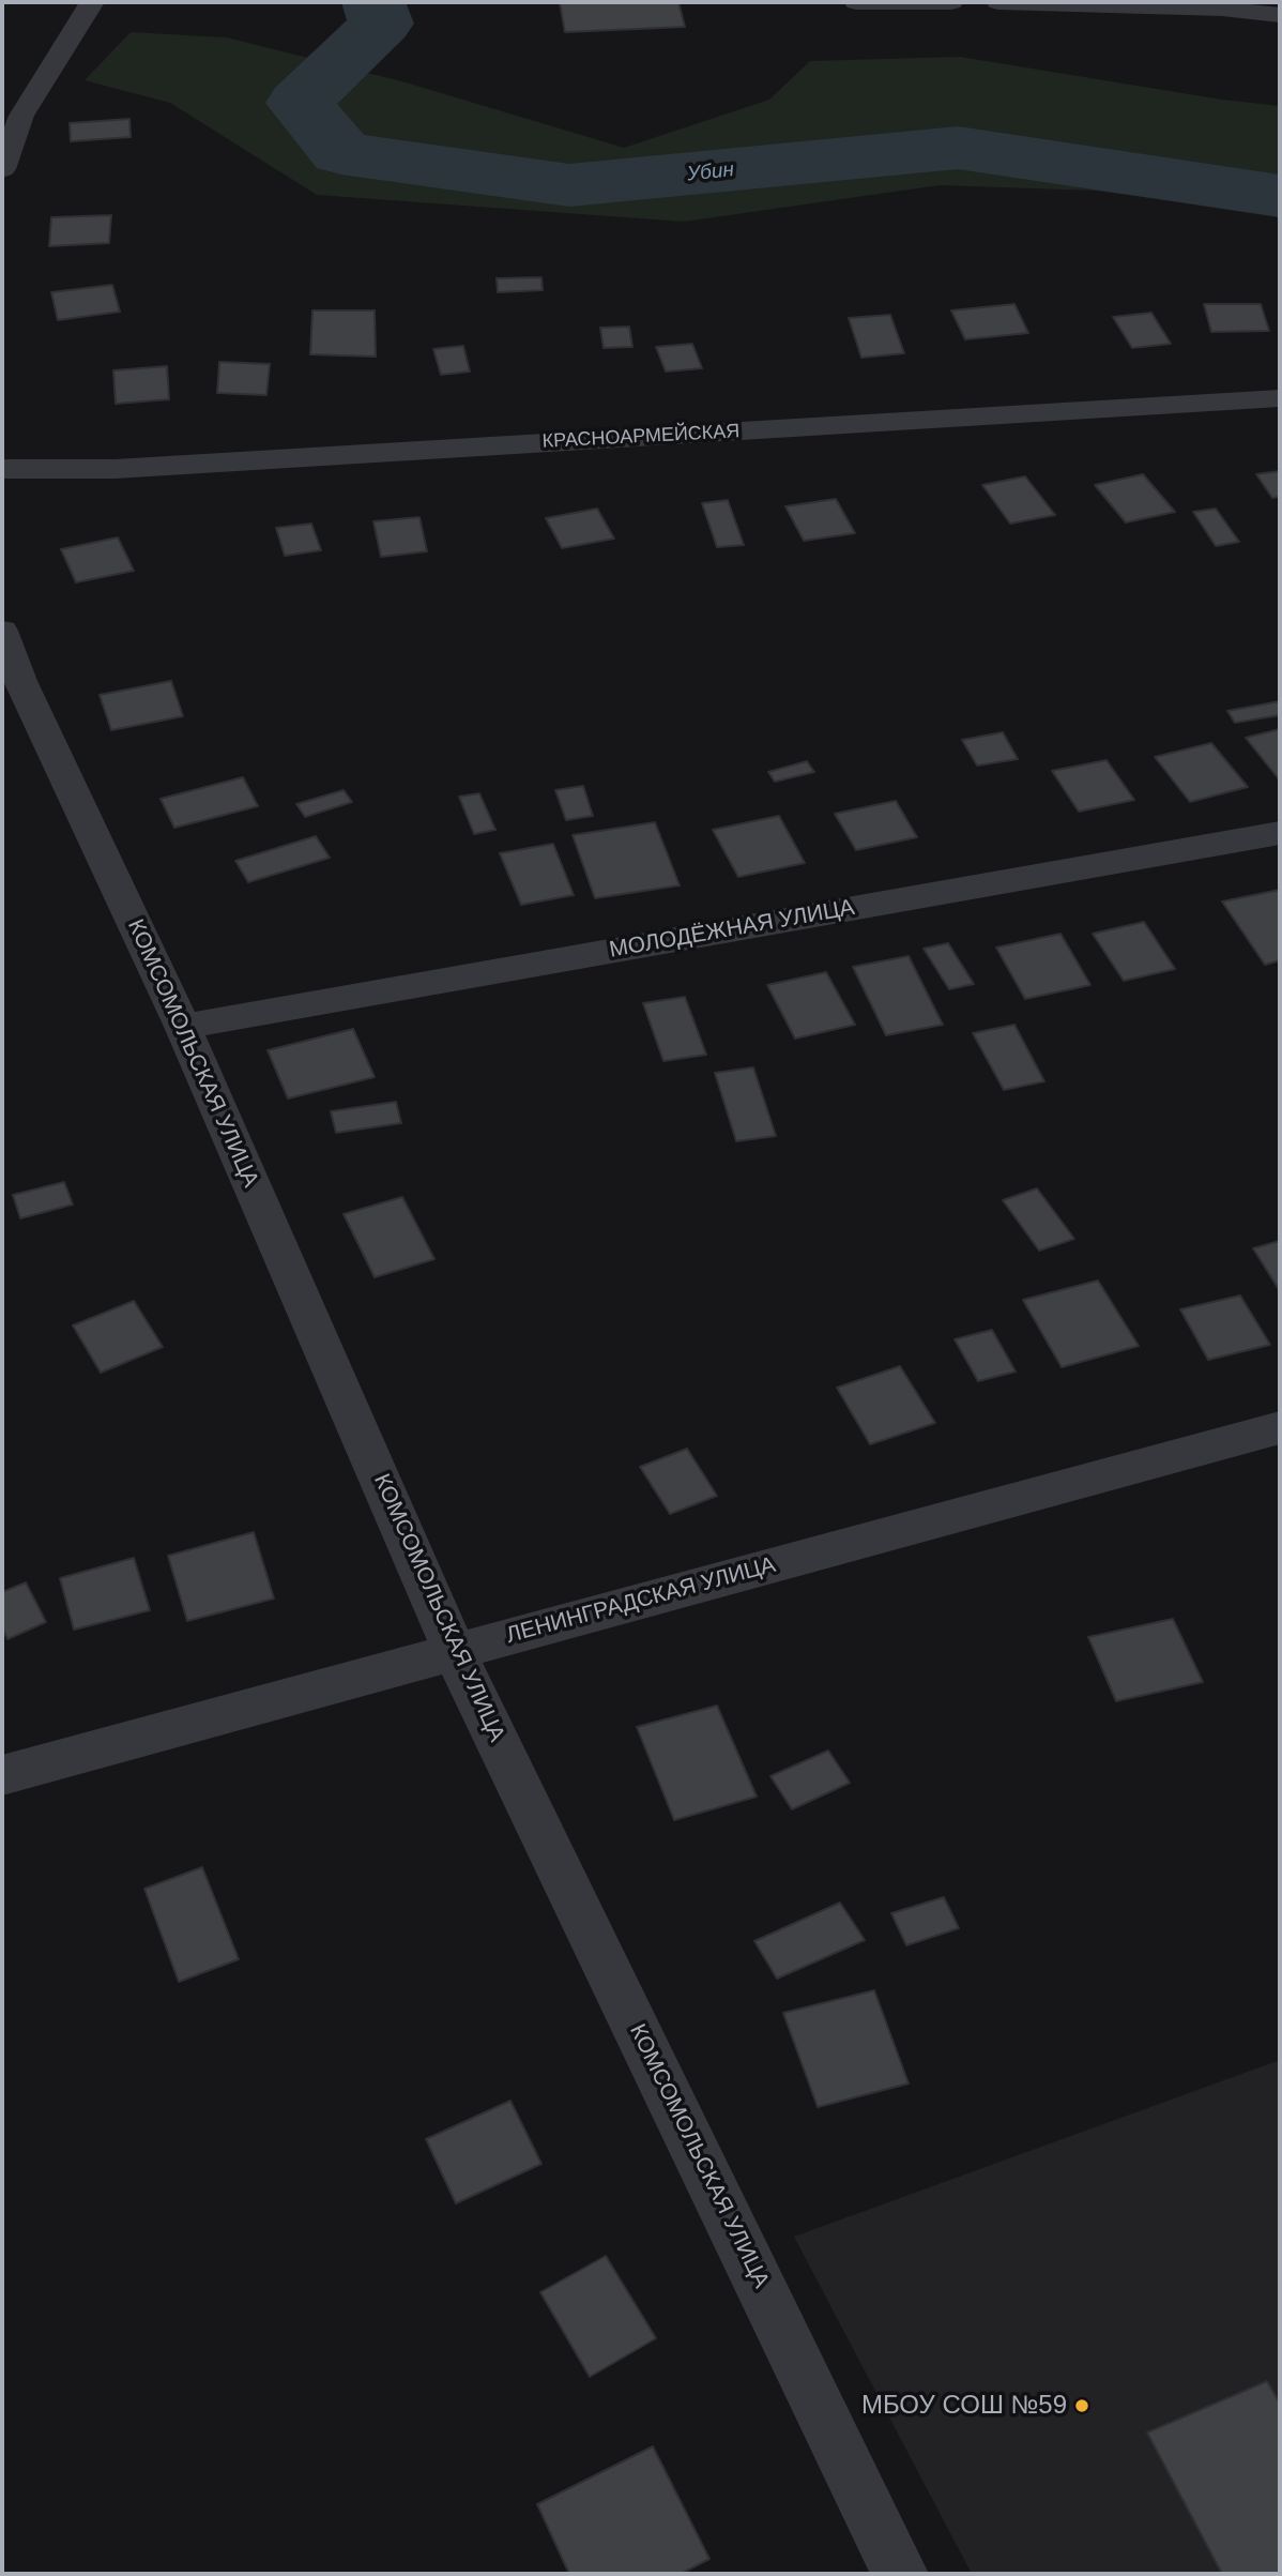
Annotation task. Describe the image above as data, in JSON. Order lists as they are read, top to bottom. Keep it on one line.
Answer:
{"streets":{"street":["КРАСНОАРМЕЙСКАЯ","МОЛОДЁЖНАЯ УЛИЦА","КОМСОМОЛЬСКАЯ УЛИЦА","ЛЕНИНГРАДСКАЯ УЛИЦА"]},"crossings":[["МОЛОДЁЖНАЯ УЛИЦА","КОМСОМОЛЬСКАЯ УЛИЦА"],["КОМСОМОЛЬСКАЯ УЛИЦА","ЛЕНИНГРАДСКАЯ УЛИЦА"]],"water":["Убин"],"places":["МБОУ СОШ №59"]}
